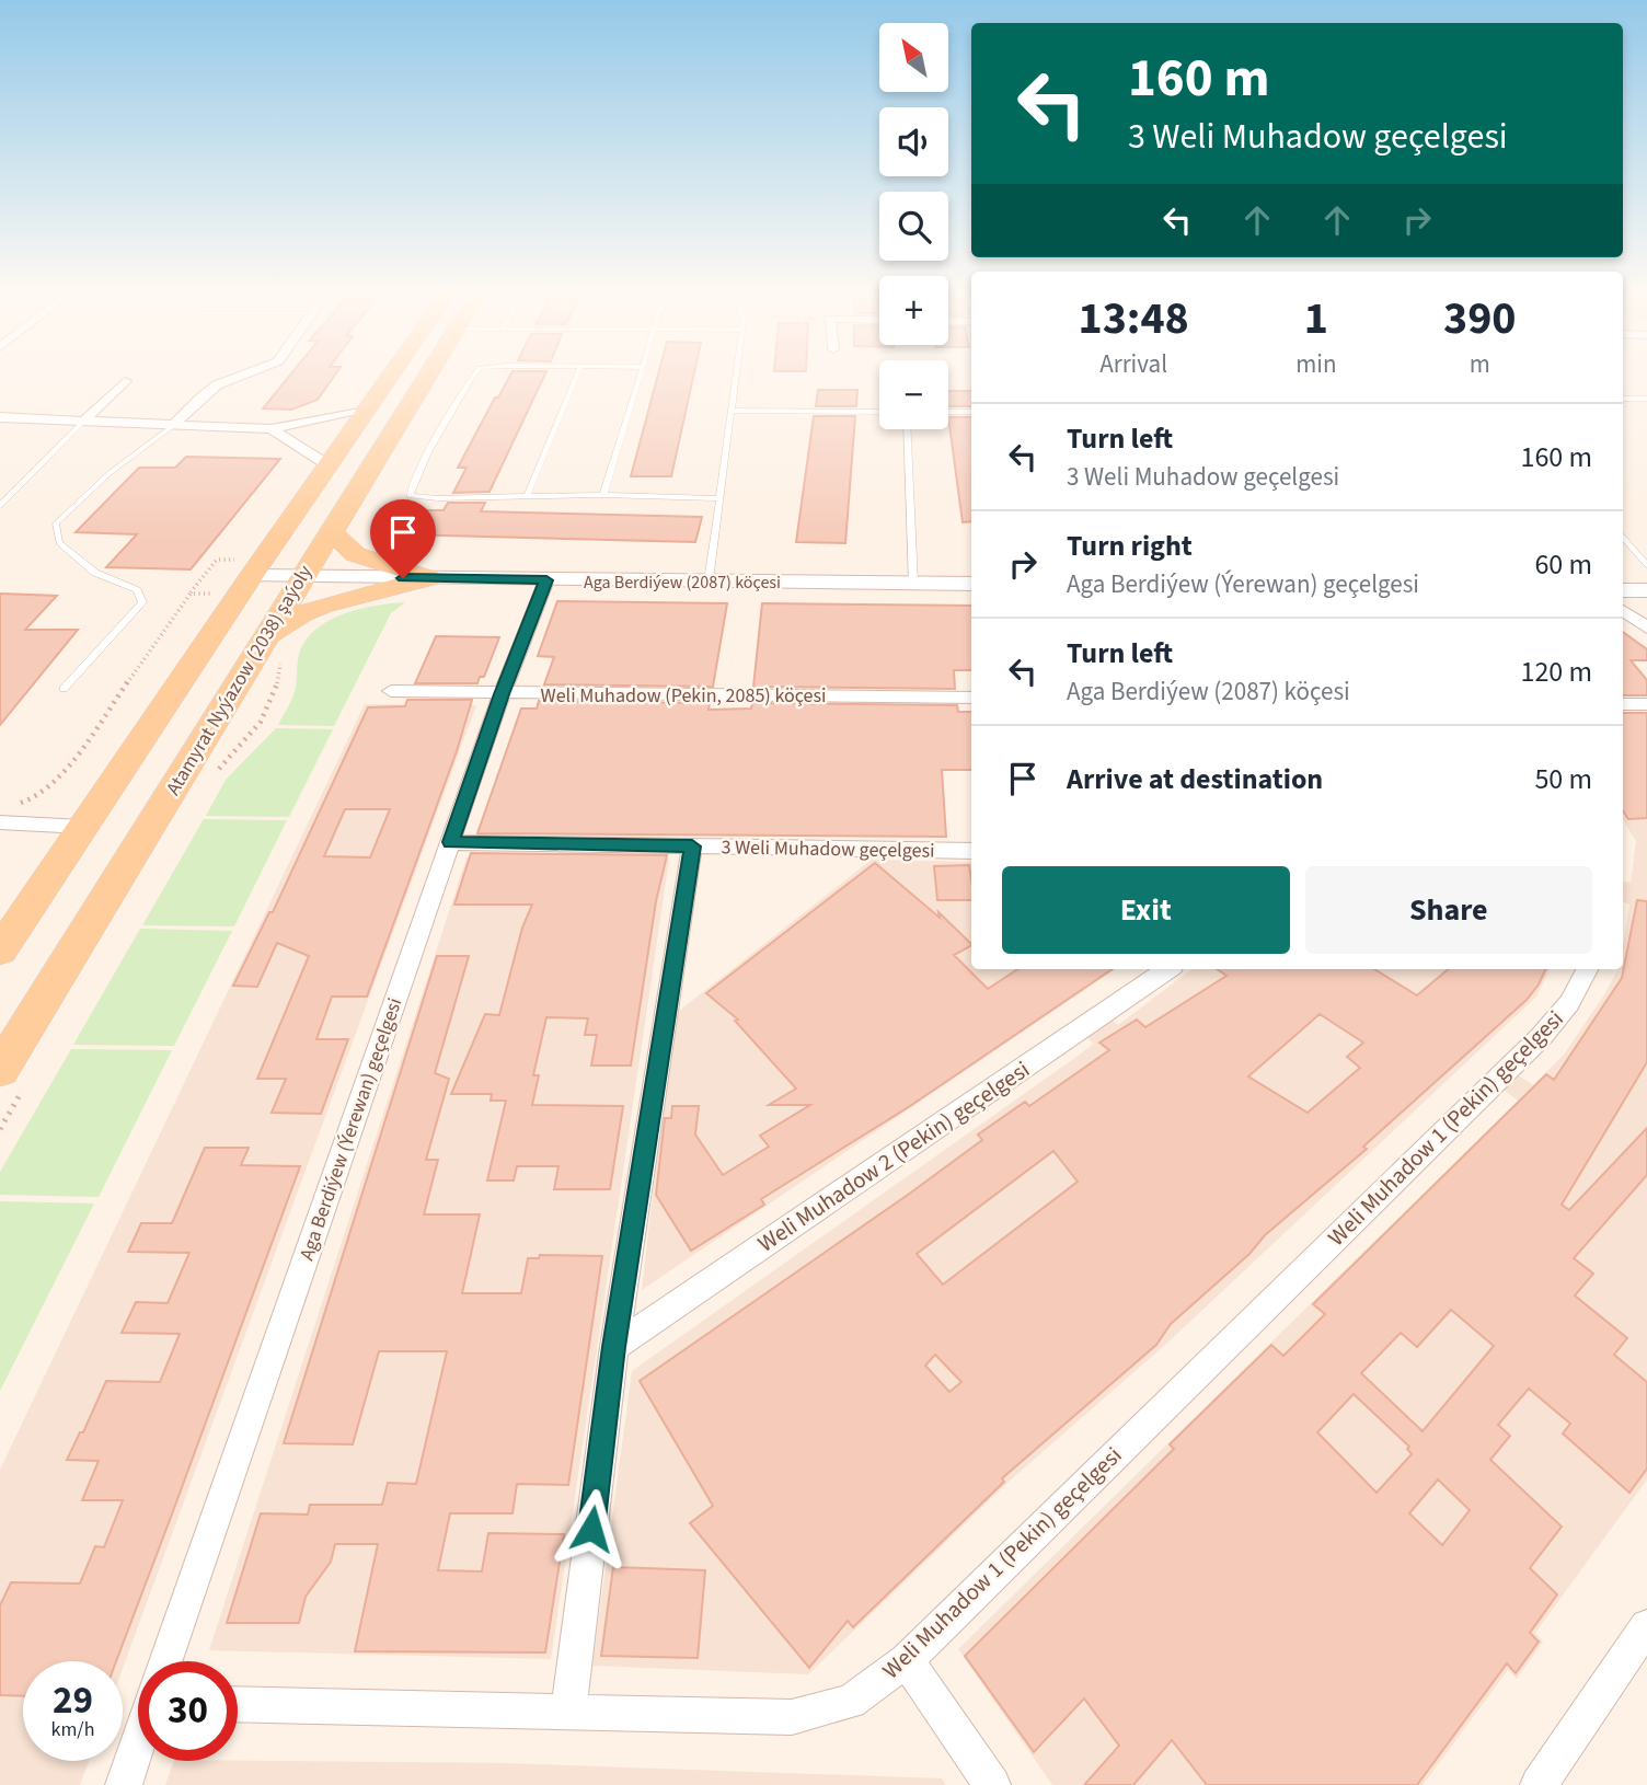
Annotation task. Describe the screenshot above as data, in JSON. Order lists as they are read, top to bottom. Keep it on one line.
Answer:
{"streets":{"main road":["Atamyrat Nyýazow (2038) şaýoly"],"street":["Aga Berdiýew (2087) köçesi","Weli Muhadow (Pekin, 2085) köçesi","3 Weli Muhadow geçelgesi","Weli Muhadow 1 (Pekin) geçelgesi","Aga Berdiýew (Ýerewan) geçelgesi","Weli Muhadow 2 (Pekin) geçelgesi"]},"crossings":[["Aga Berdiýew (2087) köçesi","Atamyrat Nyýazow (2038) şaýoly"],["Aga Berdiýew (2087) köçesi","Aga Berdiýew (Ýerewan) geçelgesi"],["Weli Muhadow (Pekin, 2085) köçesi","Aga Berdiýew (Ýerewan) geçelgesi"],["3 Weli Muhadow geçelgesi","Aga Berdiýew (Ýerewan) geçelgesi"]],"north":"top left","page":{"map_buttons":["+","−"],"turn":["160 m","3 Weli Muhadow geçelgesi"],"eta":["13:48","Arrival","1","min","390","m"],"list":[{"name":"Turn left","note":"3 Weli Muhadow geçelgesi","value":"160 m"},{"name":"Turn right","note":"Aga Berdiýew (Ýerewan) geçelgesi","value":"60 m"},{"name":"Turn left","note":"Aga Berdiýew (2087) köçesi","value":"120 m"},{"name":"Arrive at destination","value":"50 m"}],"buttons":["Exit","Share"],"speed":"29 km/h","limit":"30"}}
